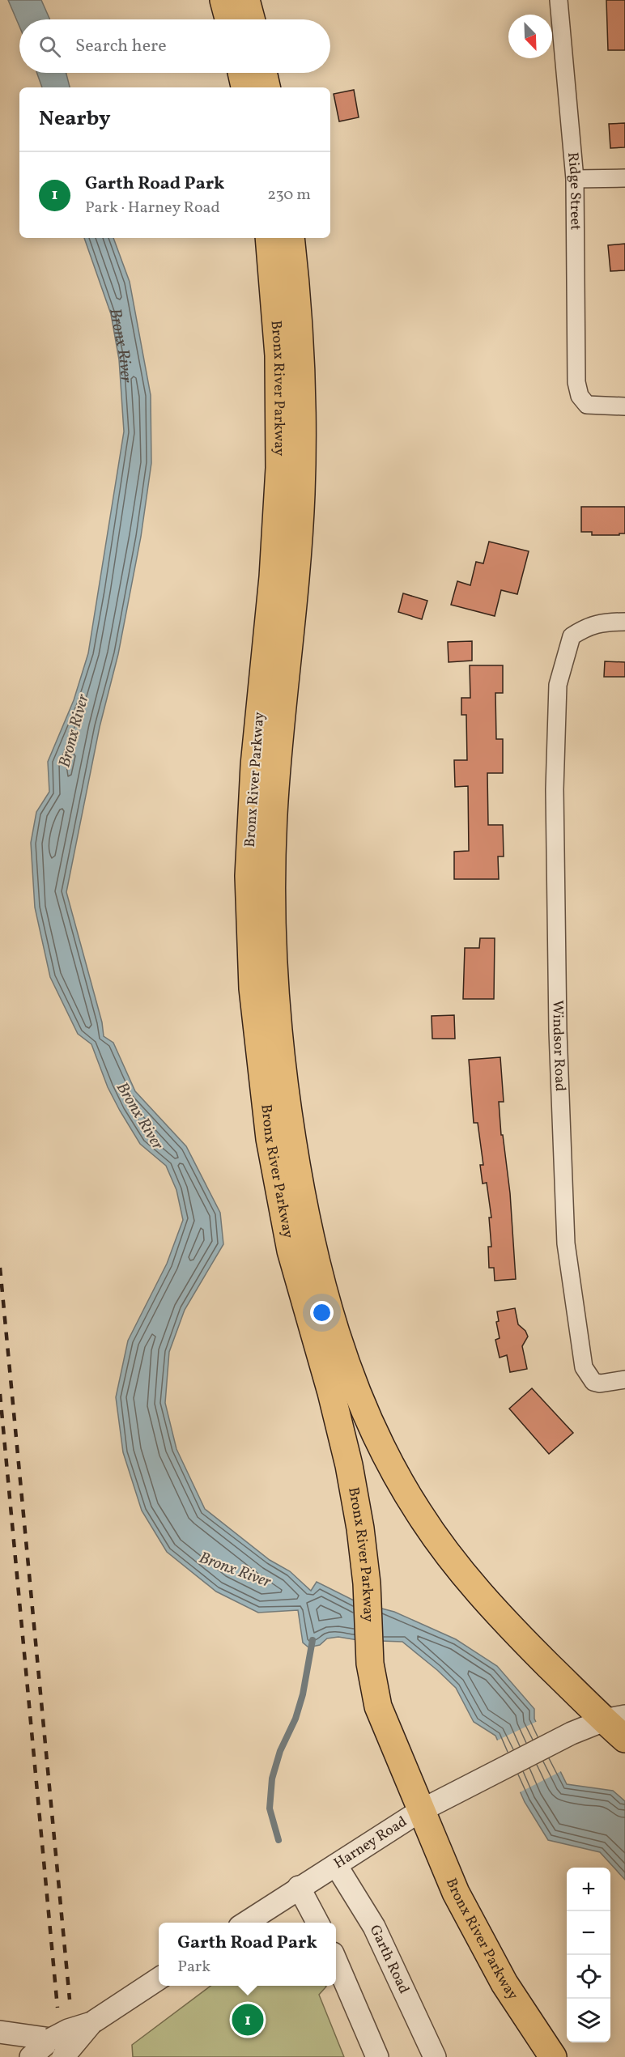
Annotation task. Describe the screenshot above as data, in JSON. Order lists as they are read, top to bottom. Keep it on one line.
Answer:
{"streets":{"highway":["Bronx River Parkway"],"street":["Ridge Street","Windsor Road","Harney Road","Garth Road"]},"crossings":[["Bronx River Parkway","Harney Road"],["Harney Road","Garth Road"]],"water":["Bronx River"],"north":"bottom right","page":{"search":"Search here","heading":"Nearby","list":[{"mark":"1","name":"Garth Road Park","note":"Park · Harney Road","value":"230 m"}],"map_buttons":["+","−"],"popup":["Garth Road Park","Park"],"pins":"1"}}
